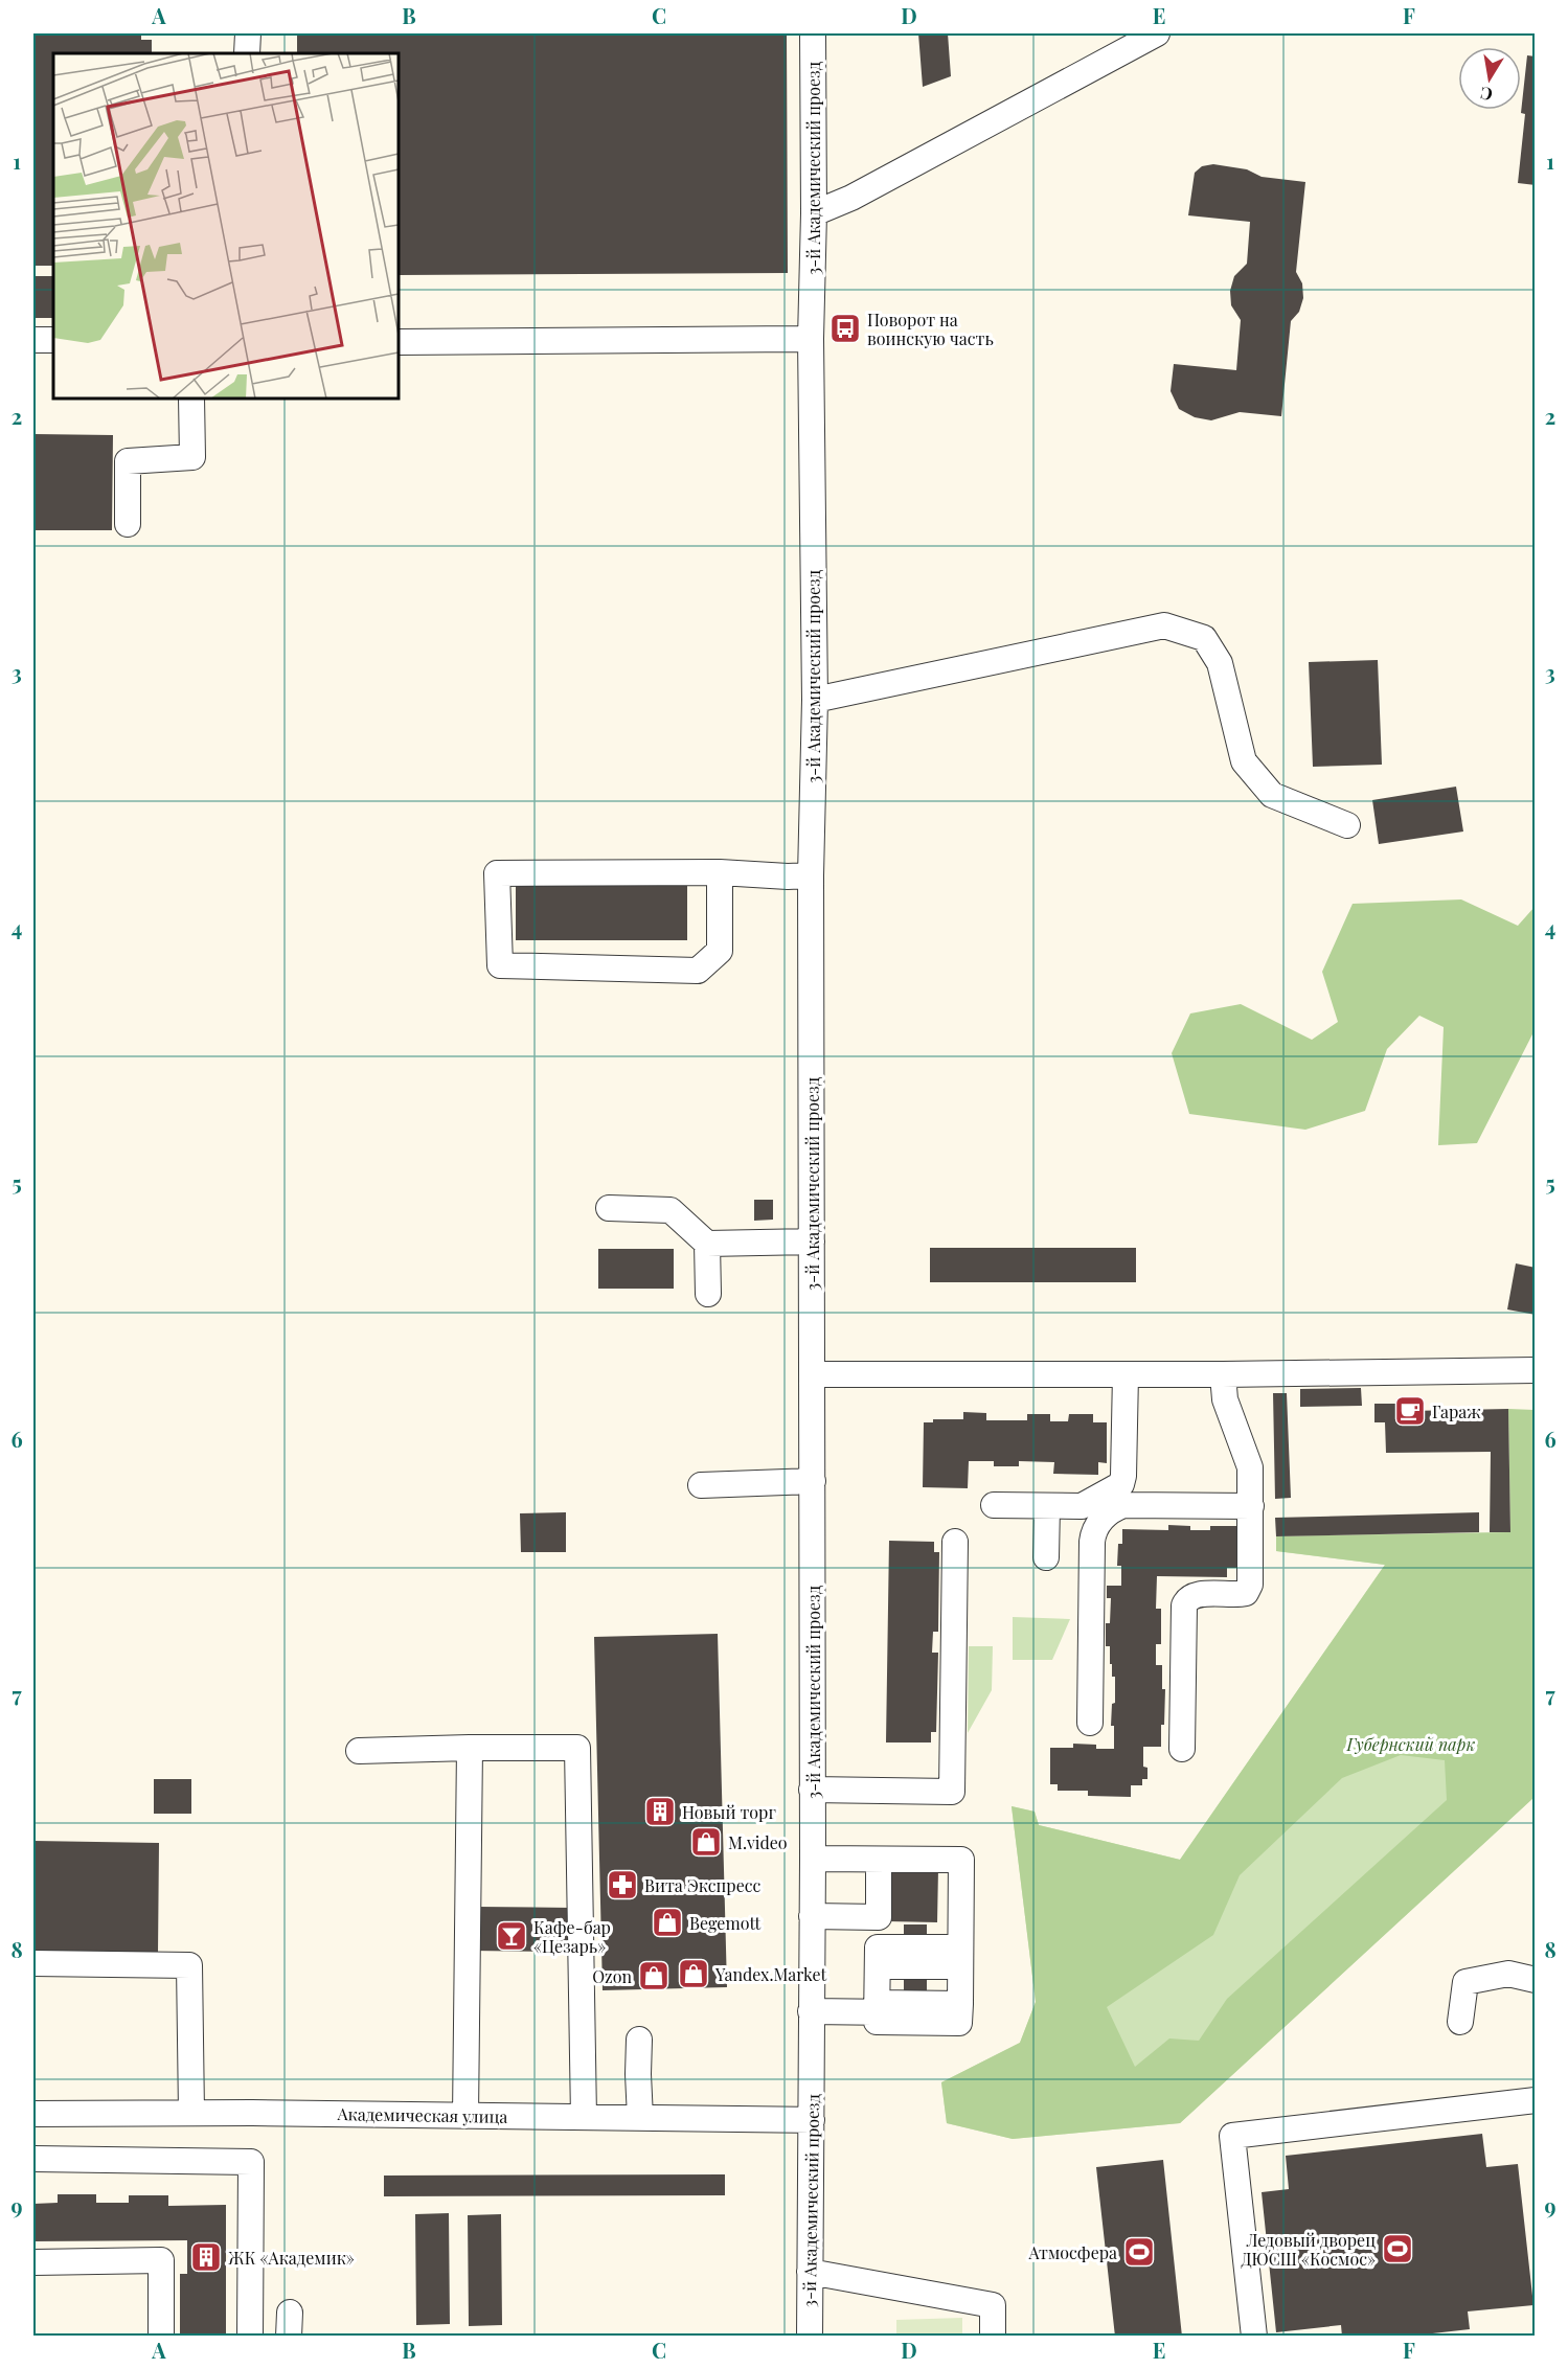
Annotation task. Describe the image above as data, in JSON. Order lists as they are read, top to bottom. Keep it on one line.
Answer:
{"streets":{"street":["3-й Академический проезд","Академическая улица"]},"crossings":[["3-й Академический проезд","Академическая улица"]],"parks":["Губернский парк"],"places":{"bus stop":["Поворот на воинскую часть"],"cafe":["Гараж"],"building":["Новый торг","ЖК «Академик»"],"shop":["M.video","Begemott","Yandex.Market","Ozon"],"pharmacy":["Вита Экспресс"],"bar":["Кафе-бар «Цезарь»"],"sports":["Ледовый дворец ДЮСШ «Космос»","Атмосфера"]},"north":"bottom","grid":{"columns":["A","B","C","D","E","F"],"rows":["1","2","3","4","5","6","7","8","9"]}}
